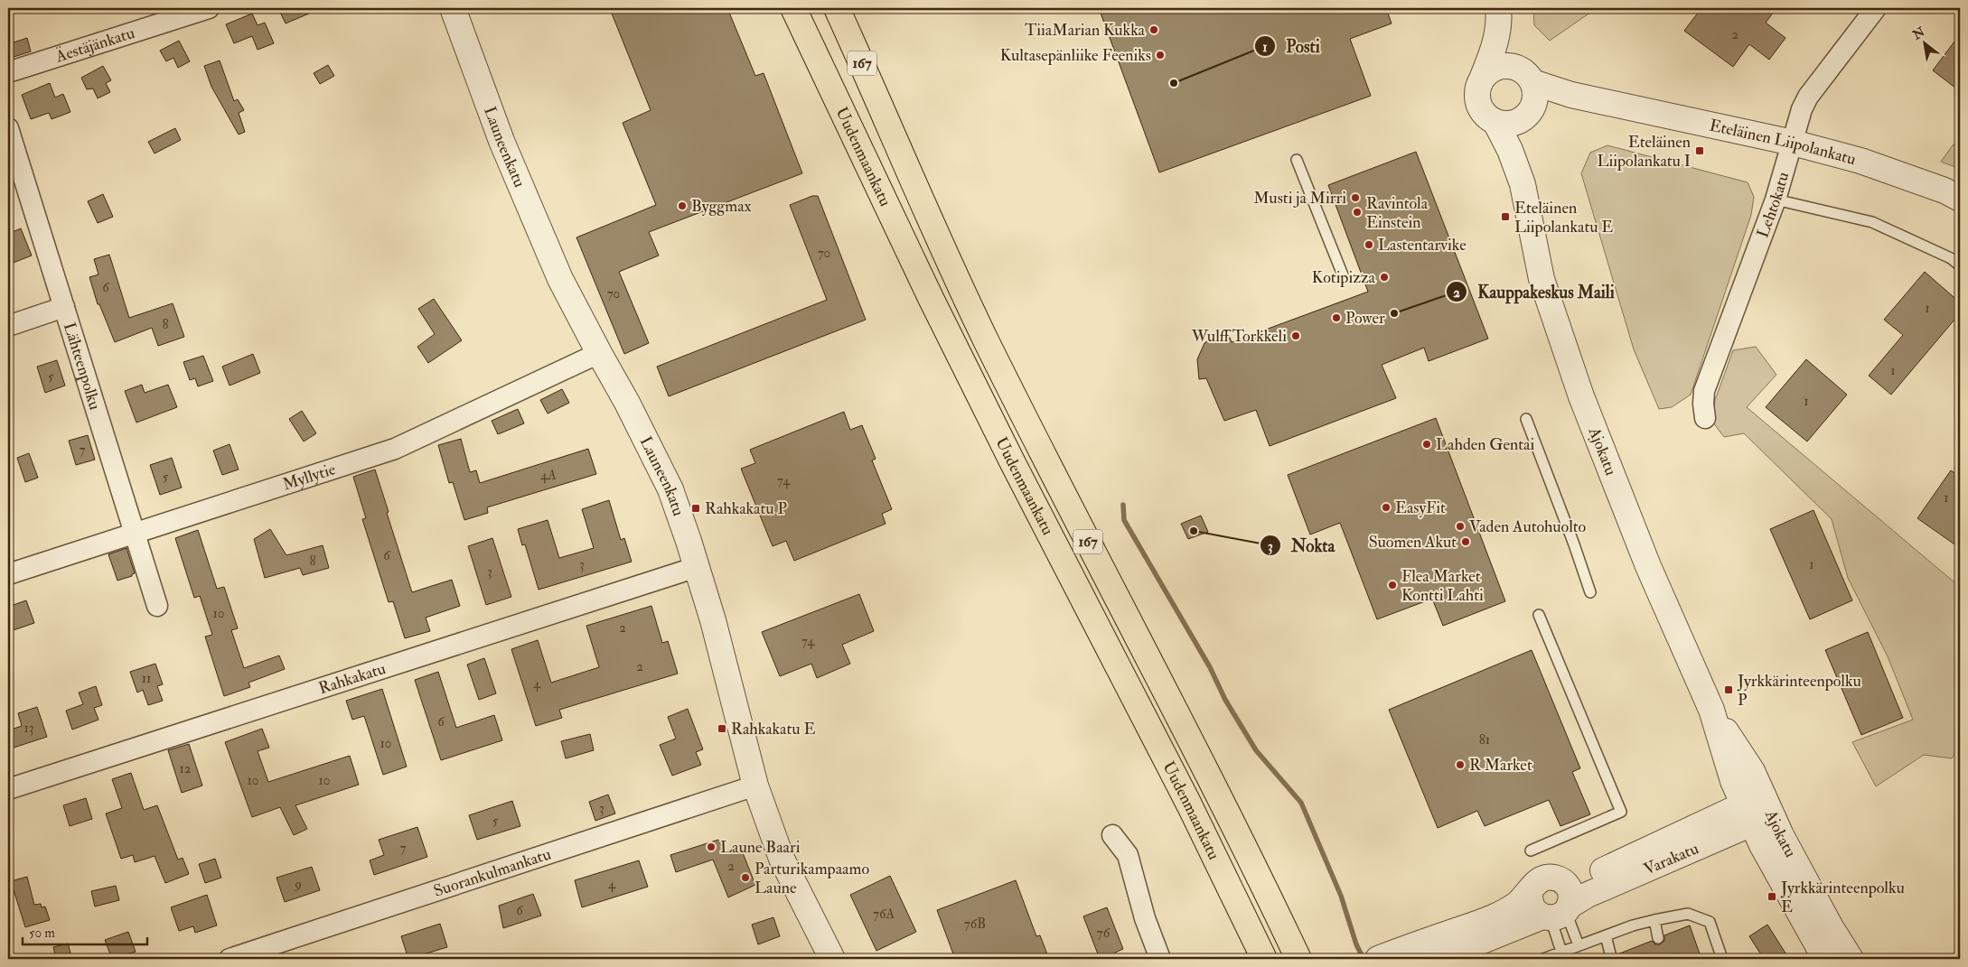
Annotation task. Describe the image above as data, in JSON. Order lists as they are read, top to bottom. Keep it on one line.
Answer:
{"streets":{"main road":["167","Uudenmaankatu"],"street":["Äestäjänkatu","Eteläinen Liipolankatu","Launeenkatu","Lehtokatu","Lähteenpolku","Ajokatu","Myllytie","Rahkakatu","Varakatu","Suorankulmankatu"]},"crossings":[["Eteläinen Liipolankatu","Lehtokatu"],["Eteläinen Liipolankatu","Ajokatu"],["Launeenkatu","Myllytie"],["Launeenkatu","Rahkakatu"],["Launeenkatu","Suorankulmankatu"],["Lähteenpolku","Myllytie"],["Ajokatu","Varakatu"]],"places":{"other":["TiiaMarian Kukka","Kultasepänliike Feeniks","Posti","Musti ja Mirri","Byggmax","Ravintola Einstein","Lastentarvike","Kotipizza","Kauppakeskus Maili","Power","Wulff Torkkeli","Lahden Gentai","EasyFit","Vaden Autohuolto","Nokta","Suomen Akut","Flea Market Kontti Lahti","R Market","Laune Baari","Parturikampaamo Laune"],"transit":["Eteläinen Liipolankatu I","Eteläinen Liipolankatu E","Rahkakatu P","Jyrkkärinteenpolku P","Rahkakatu E","Jyrkkärinteenpolku E"]},"house_numbers":["2","70","6","70","1","8","1","5","1","7","4A","5","74","1","6","8","3","1","3","10","2","74","2","11","4","6","13","81","10","12","10","10","3","5","7","2","9","4","6","76A","76B","76"],"scale_bar":"50 m","north":"top left"}
